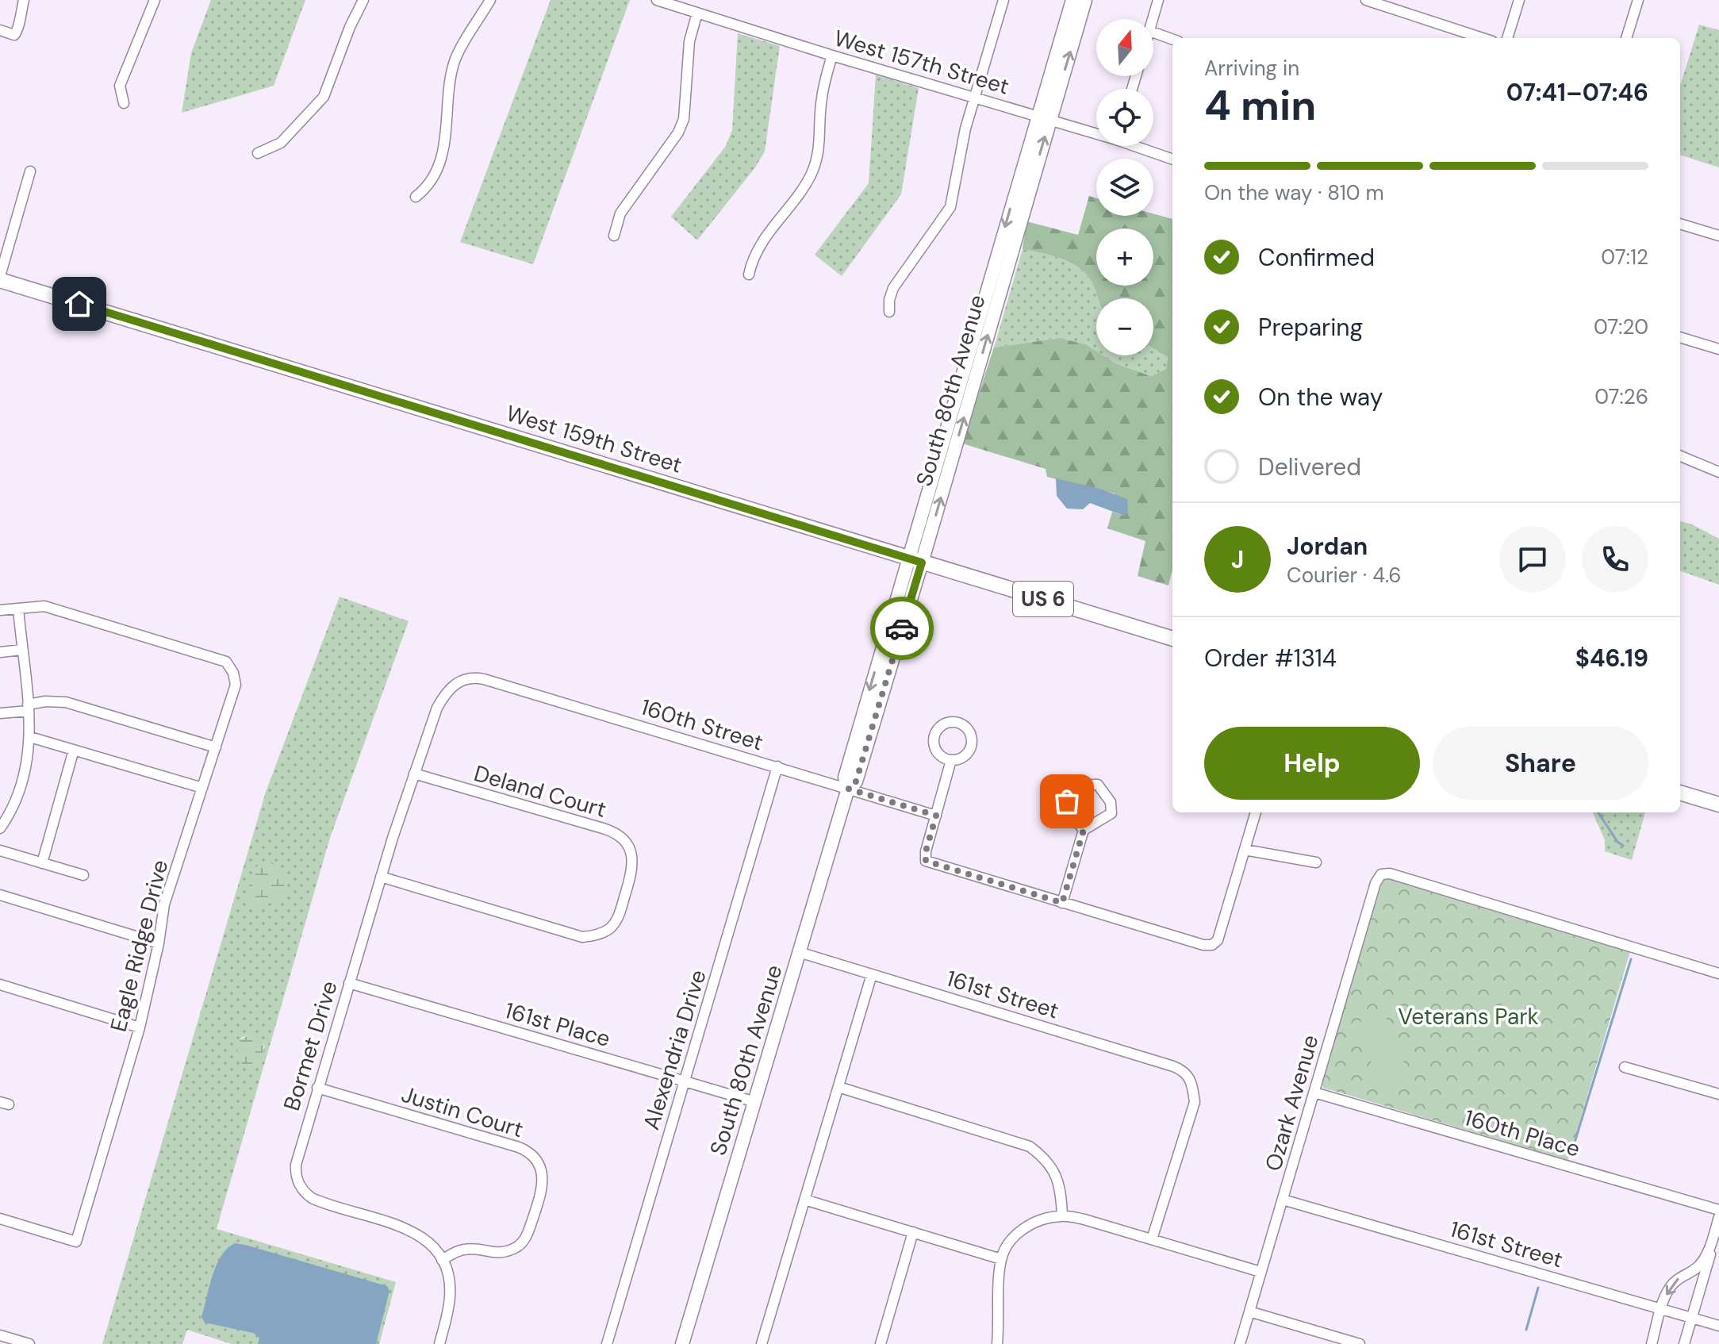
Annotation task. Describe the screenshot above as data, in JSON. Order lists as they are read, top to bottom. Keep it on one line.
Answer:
{"streets":{"main road":["West 159th Street","US 6"],"street":["West 157th Street","South 80th Avenue","160th Street","Deland Court","Eagle Ridge Drive","161st Street","161st Place","Bormet Drive","Alexendria Drive","Ozark Avenue","Justin Court","160th Place"]},"crossings":[["West 157th Street","South 80th Avenue"],["South 80th Avenue","West 159th Street"],["South 80th Avenue","160th Street"],["South 80th Avenue","161st Street"],["South 80th Avenue","161st Place"],["160th Street","Bormet Drive"],["160th Street","Alexendria Drive"],["Deland Court","Bormet Drive"],["161st Street","Ozark Avenue"],["161st Place","Bormet Drive"],["161st Place","Alexendria Drive"],["Bormet Drive","Justin Court"],["Ozark Avenue","160th Place"]],"parks":["Veterans Park"],"north":"top","page":{"map_buttons":["+","−"],"heading":["4 min","Arriving in","07:41–07:46"],"panel":["Jordan","Courier · 4.6","Order #1314","$46.19"],"bar":"On the way · 810 m","list":[["Confirmed","07:12"],["Preparing","07:20"],["On the way","07:26"],"Delivered"],"round":"J","buttons":["Help","Share"]}}
